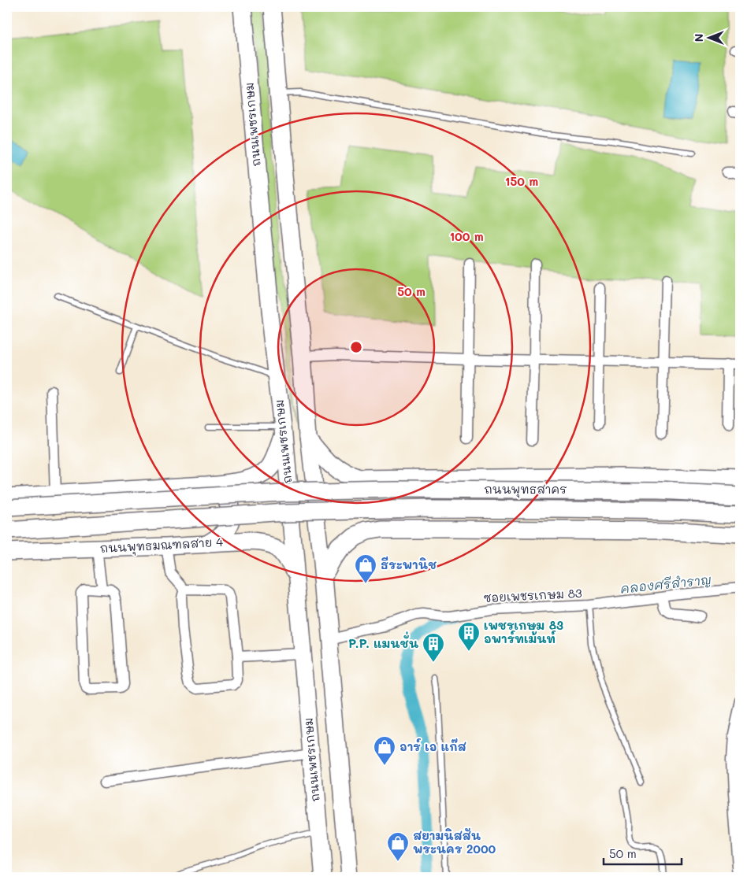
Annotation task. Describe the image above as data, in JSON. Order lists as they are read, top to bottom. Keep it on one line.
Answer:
{"streets":{"main road":["ถนนเพชรเกษม","ถนนพุทธสาคร","ถนนพุทธมณฑลสาย 4"],"street":["ซอยเพชรเกษม 83"]},"crossings":[["ถนนเพชรเกษม","ถนนพุทธมณฑลสาย 4"],["ถนนเพชรเกษม","ซอยเพชรเกษม 83"],["ถนนพุทธสาคร","ถนนพุทธมณฑลสาย 4"]],"water":["คลองศรีสำราญ"],"places":{"shop":["ธีระพานิช","อาร์ เอ แก๊ส","สยามนิสสัน พระนคร 2000"],"building":["เพชรเกษม 83 อพาร์ทเม้นท์","P.P. แมนชั่น"]},"scale_bar":"50 m","north":"left","rings":["150 m","100 m","50 m"]}
